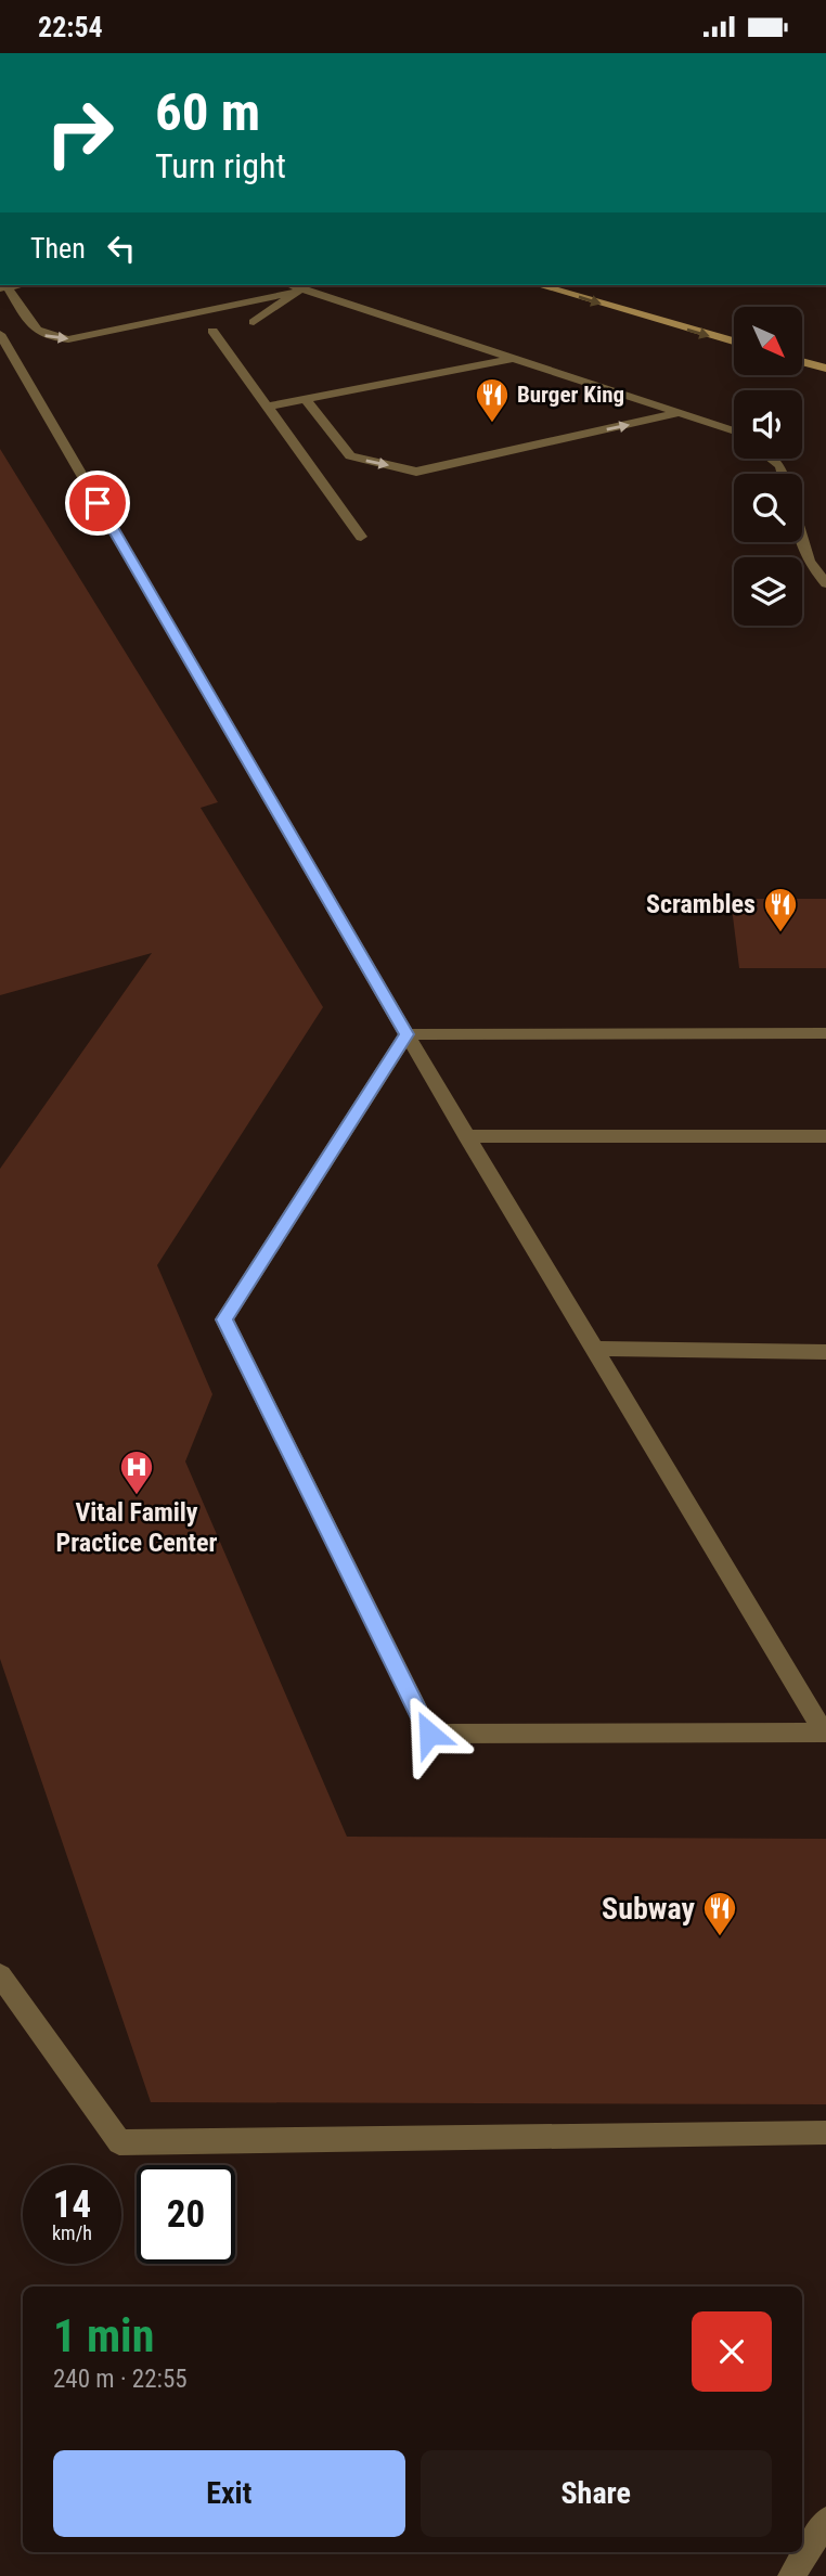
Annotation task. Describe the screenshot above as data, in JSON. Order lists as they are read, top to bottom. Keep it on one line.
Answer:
{"places":{"restaurant":["Burger King","Scrambles","Subway"],"hospital":["Vital Family Practice Center"]},"north":"bottom right","page":{"status":"22:54","turn":["60 m","Turn right"],"then":"Then","speed":"14 km/h","limit":"20","heading":["1 min","240 m · 22:55"],"buttons":["Exit","Share"]}}
